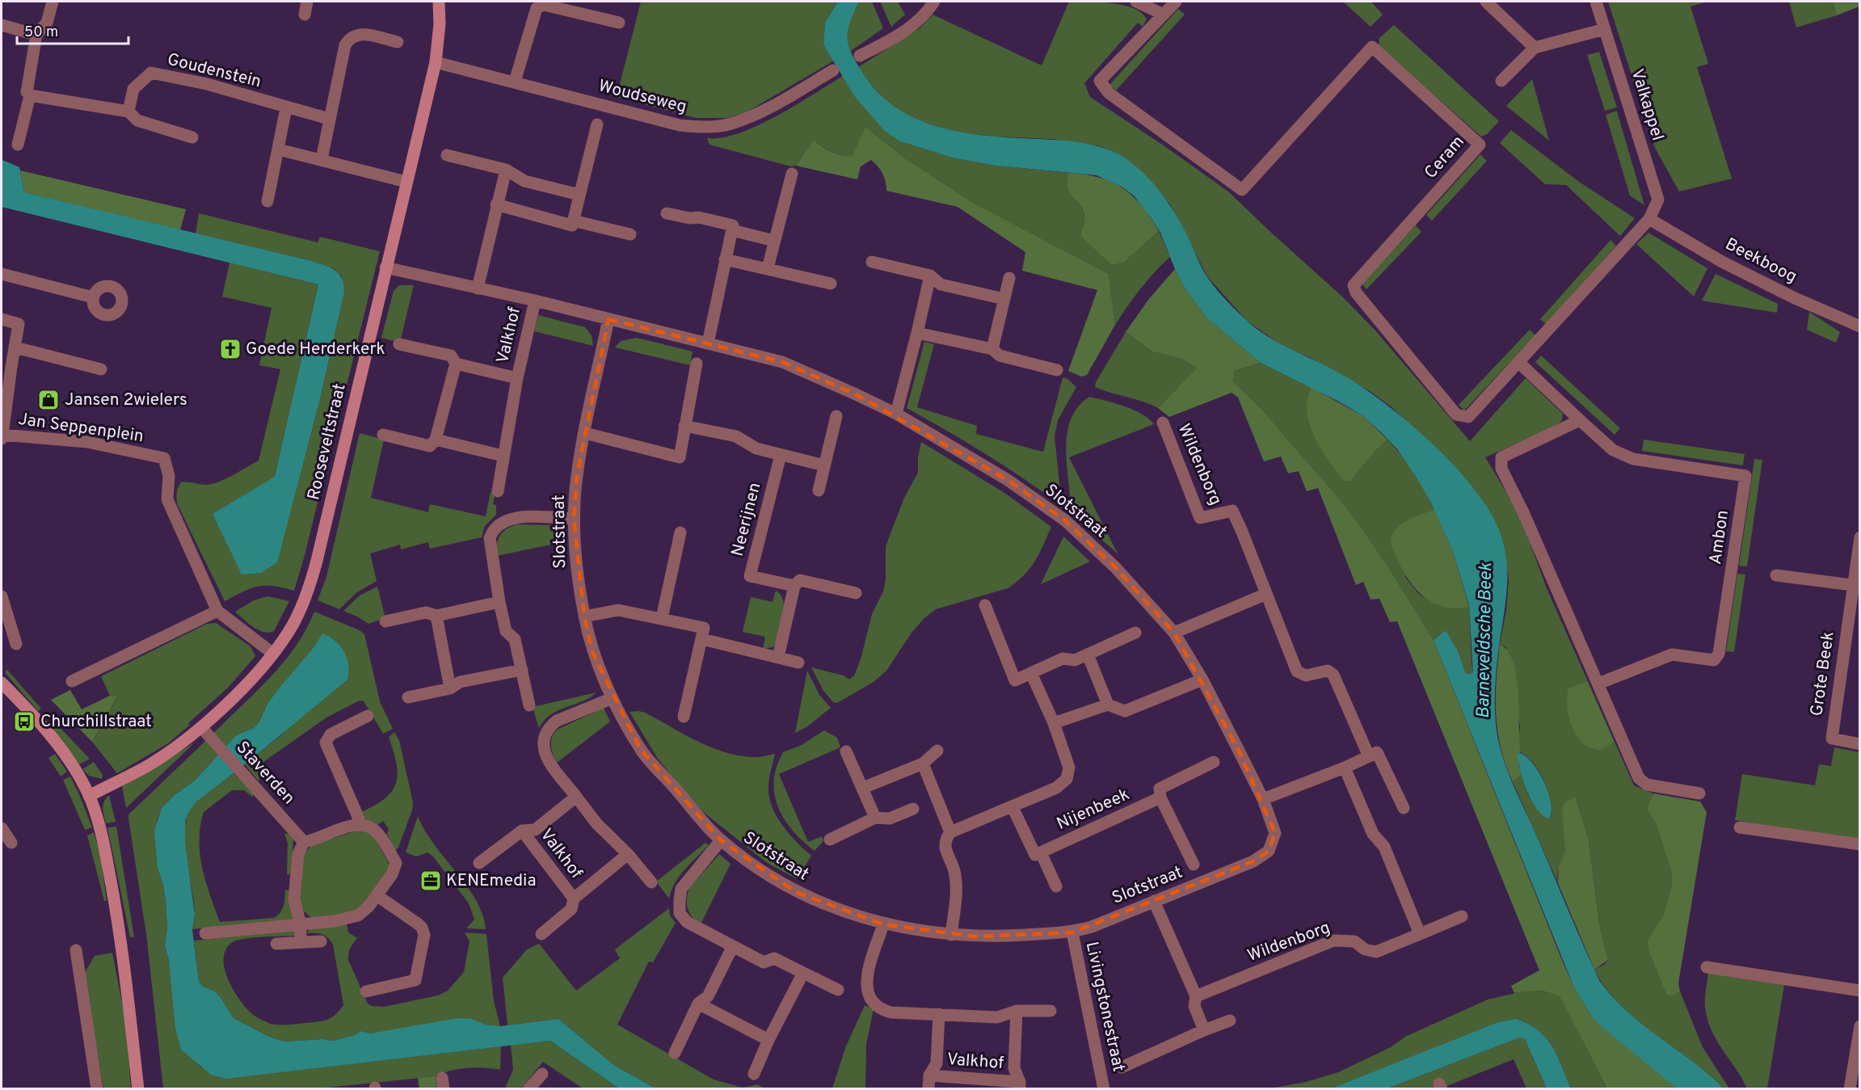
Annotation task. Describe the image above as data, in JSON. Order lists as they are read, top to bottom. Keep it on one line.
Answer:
{"streets":{"street":["Goudenstein","Woudseweg","Valkappel","Ceram","Beekboog","Valkhof","Jan Seppenplein","Rooseveltstraat","Wildenborg","Slotstraat","Neerijnen","Ambon","Grote Beek","Staverden","Nijenbeek","Livingstonestraat"]},"crossings":[["Woudseweg","Rooseveltstraat"],["Valkappel","Ceram"],["Valkappel","Beekboog"],["Ceram","Beekboog"],["Ceram","Ambon"],["Valkhof","Slotstraat"],["Jan Seppenplein","Rooseveltstraat"],["Rooseveltstraat","Slotstraat"],["Rooseveltstraat","Staverden"],["Slotstraat","Livingstonestraat"]],"water":["Barneveldsche Beek"],"places":{"church":["Goede Herderkerk"],"shop":["Jansen 2wielers"],"bus stop":["Churchillstraat"],"office":["KENEmedia"]},"scale_bar":"50 m"}
